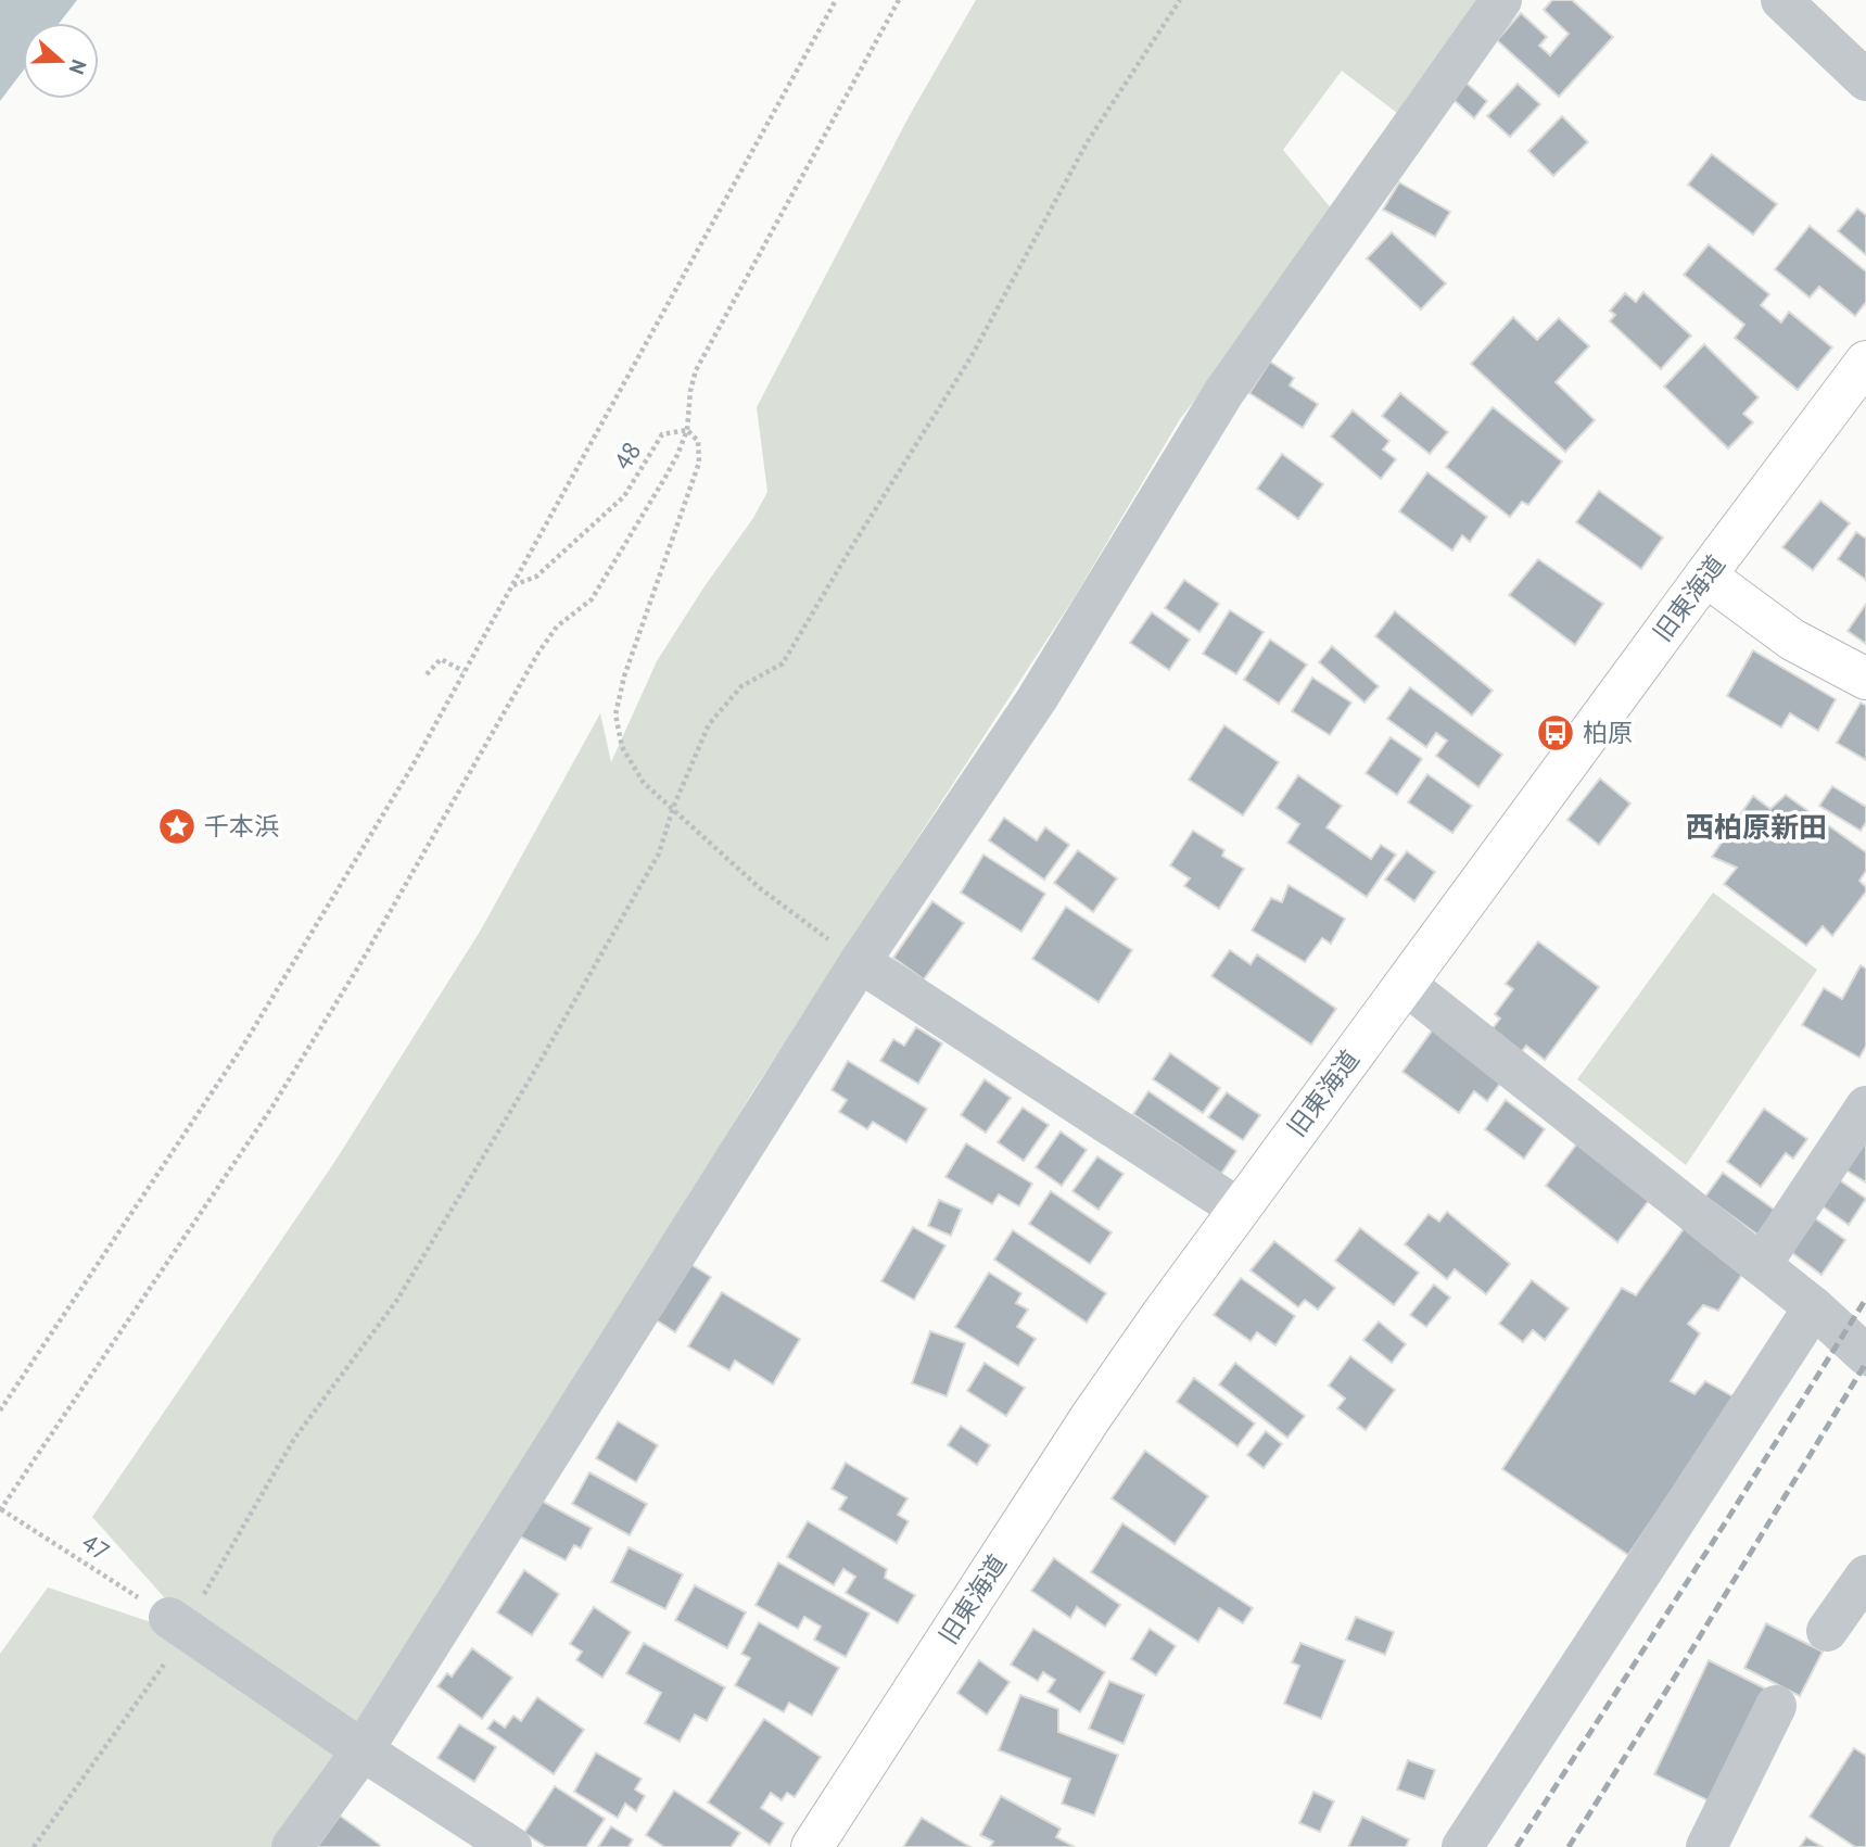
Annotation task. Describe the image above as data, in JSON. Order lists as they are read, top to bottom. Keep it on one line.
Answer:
{"streets":{"main road":["旧東海道"],"path":["48","47"]},"districts":["西柏原新田"],"places":{"bus stop":["柏原"],"place":["千本浜"]},"north":"right"}
